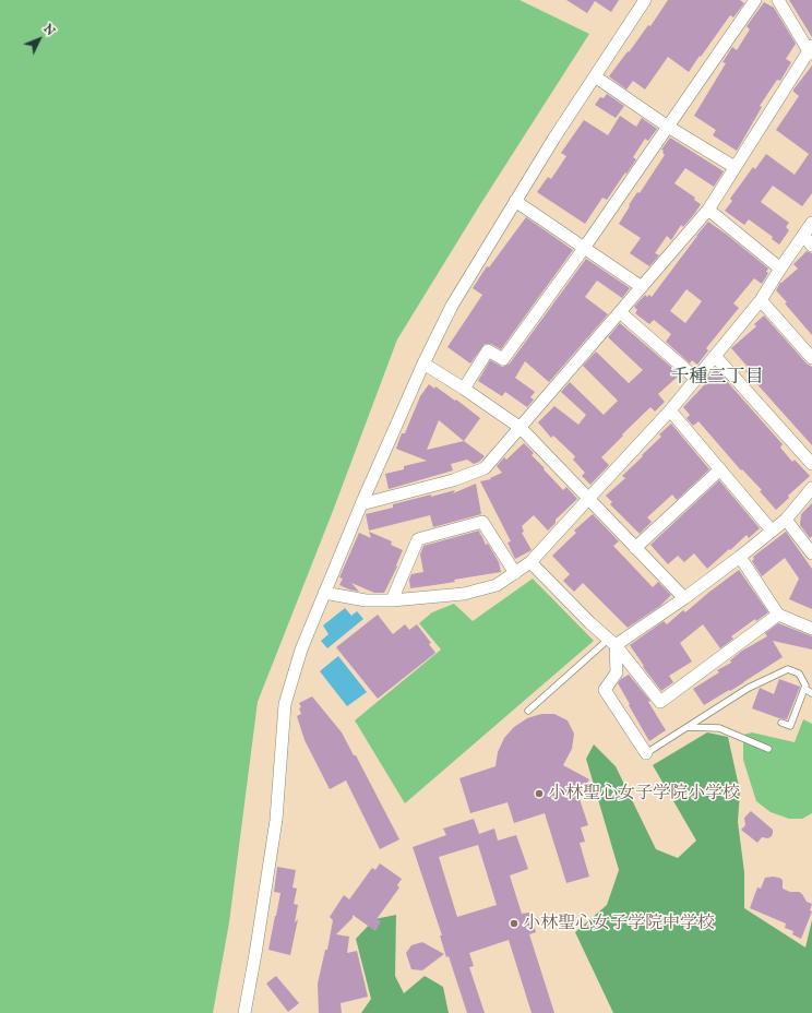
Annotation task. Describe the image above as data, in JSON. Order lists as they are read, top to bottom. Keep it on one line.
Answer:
{"districts":["千種三丁目"],"places":["小林聖心女子学院小学校","小林聖心女子学院中学校"],"north":"top right"}
